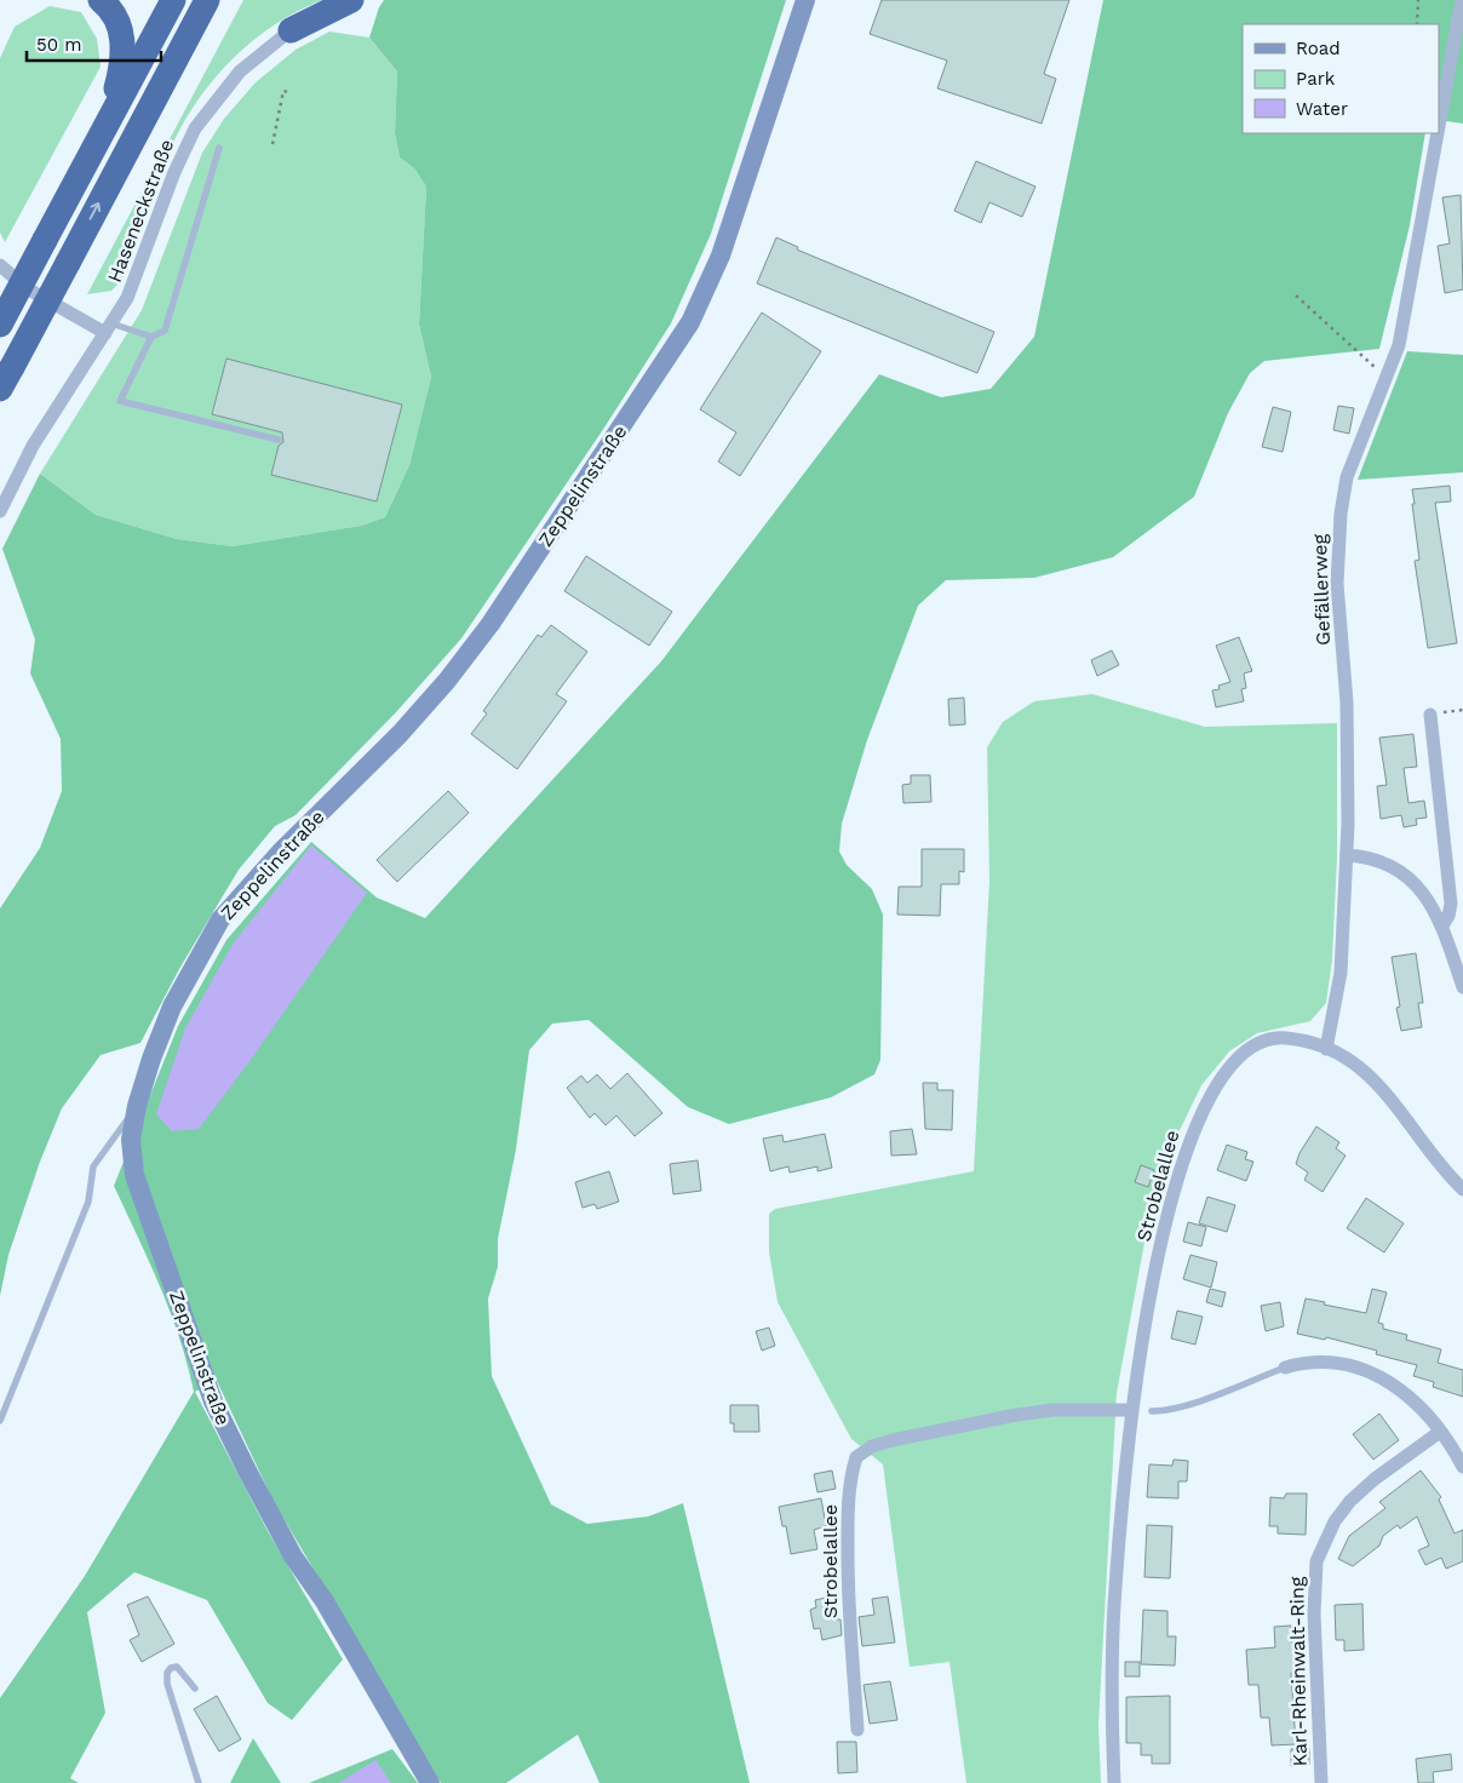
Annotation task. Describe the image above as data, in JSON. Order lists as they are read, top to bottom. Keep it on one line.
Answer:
{"streets":{"street":["Haseneckstraße","Zeppelinstraße","Gefällerweg","Strobelallee","Karl-Rheinwalt-Ring"]},"crossings":[["Gefällerweg","Strobelallee"]],"legend":["Road","Park","Water"],"scale_bar":"50 m"}
